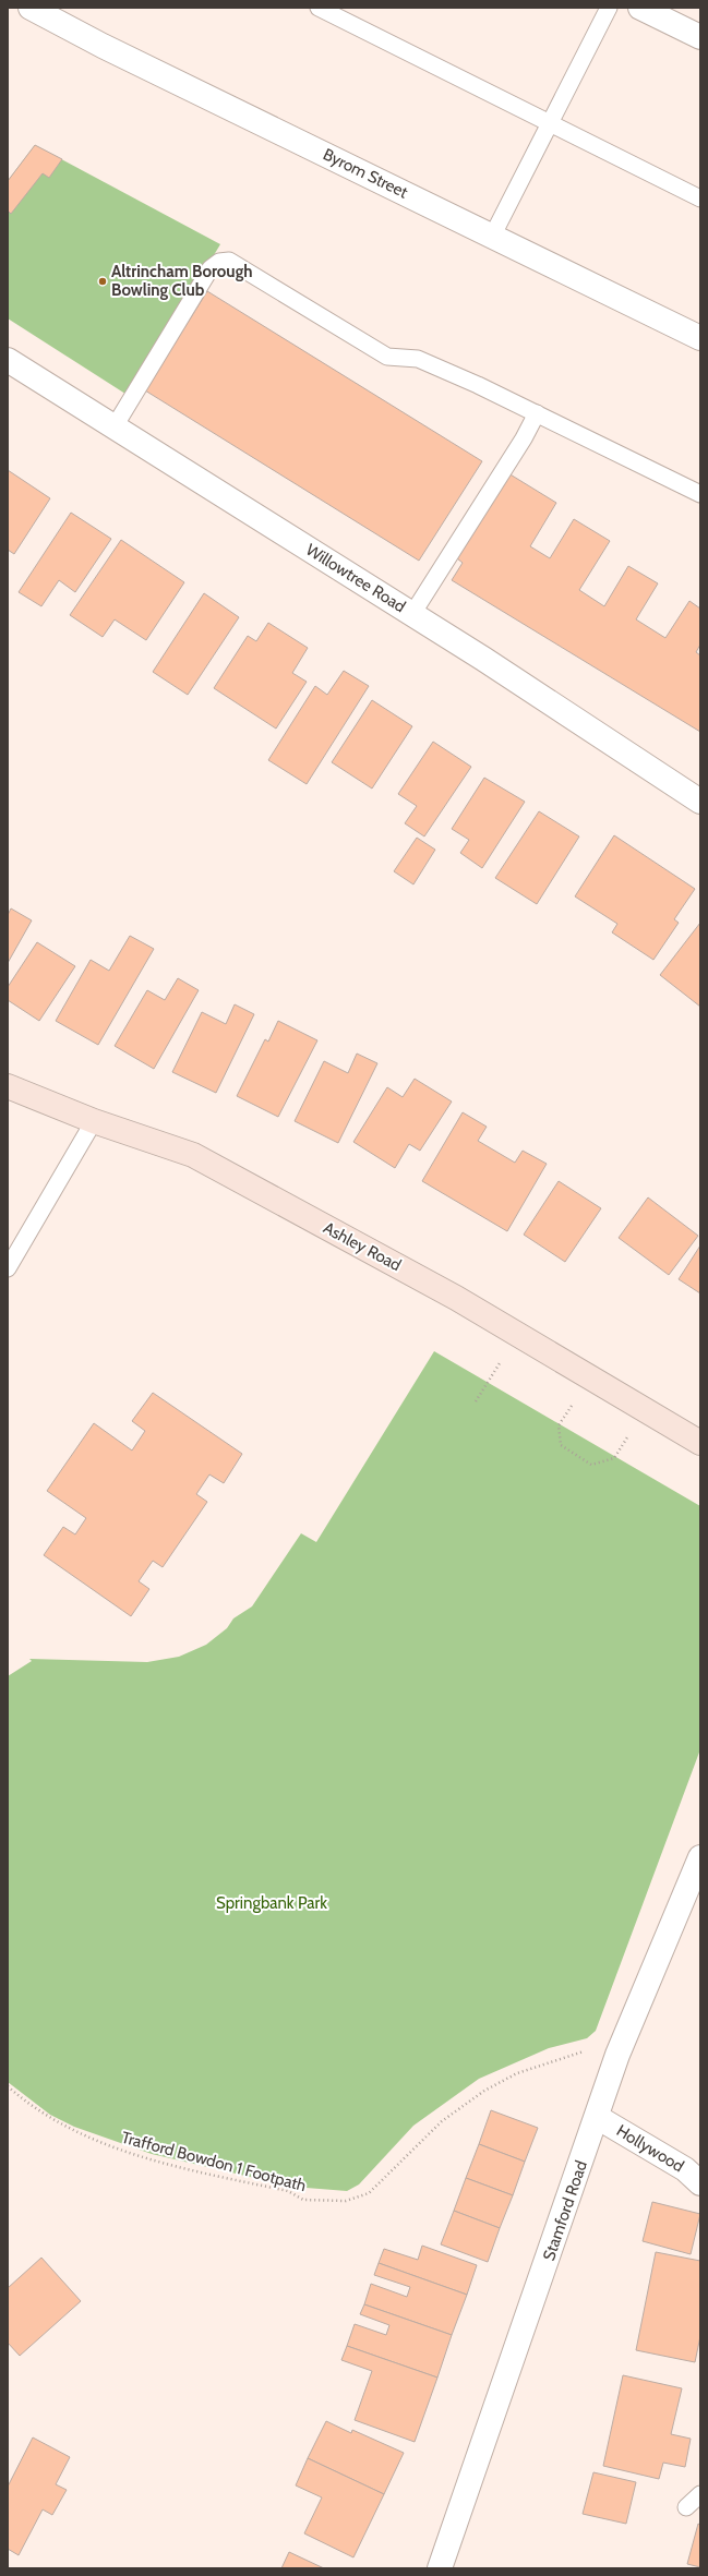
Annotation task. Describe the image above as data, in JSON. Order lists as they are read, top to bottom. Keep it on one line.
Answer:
{"streets":{"main road":["Ashley Road"],"street":["Byrom Street","Willowtree Road","Hollywood","Stamford Road"],"path":["Trafford Bowdon 1 Footpath"]},"crossings":[["Hollywood","Stamford Road"],["Trafford Bowdon 1 Footpath","Stamford Road"]],"parks":["Springbank Park"],"places":["Altrincham Borough Bowling Club"]}
